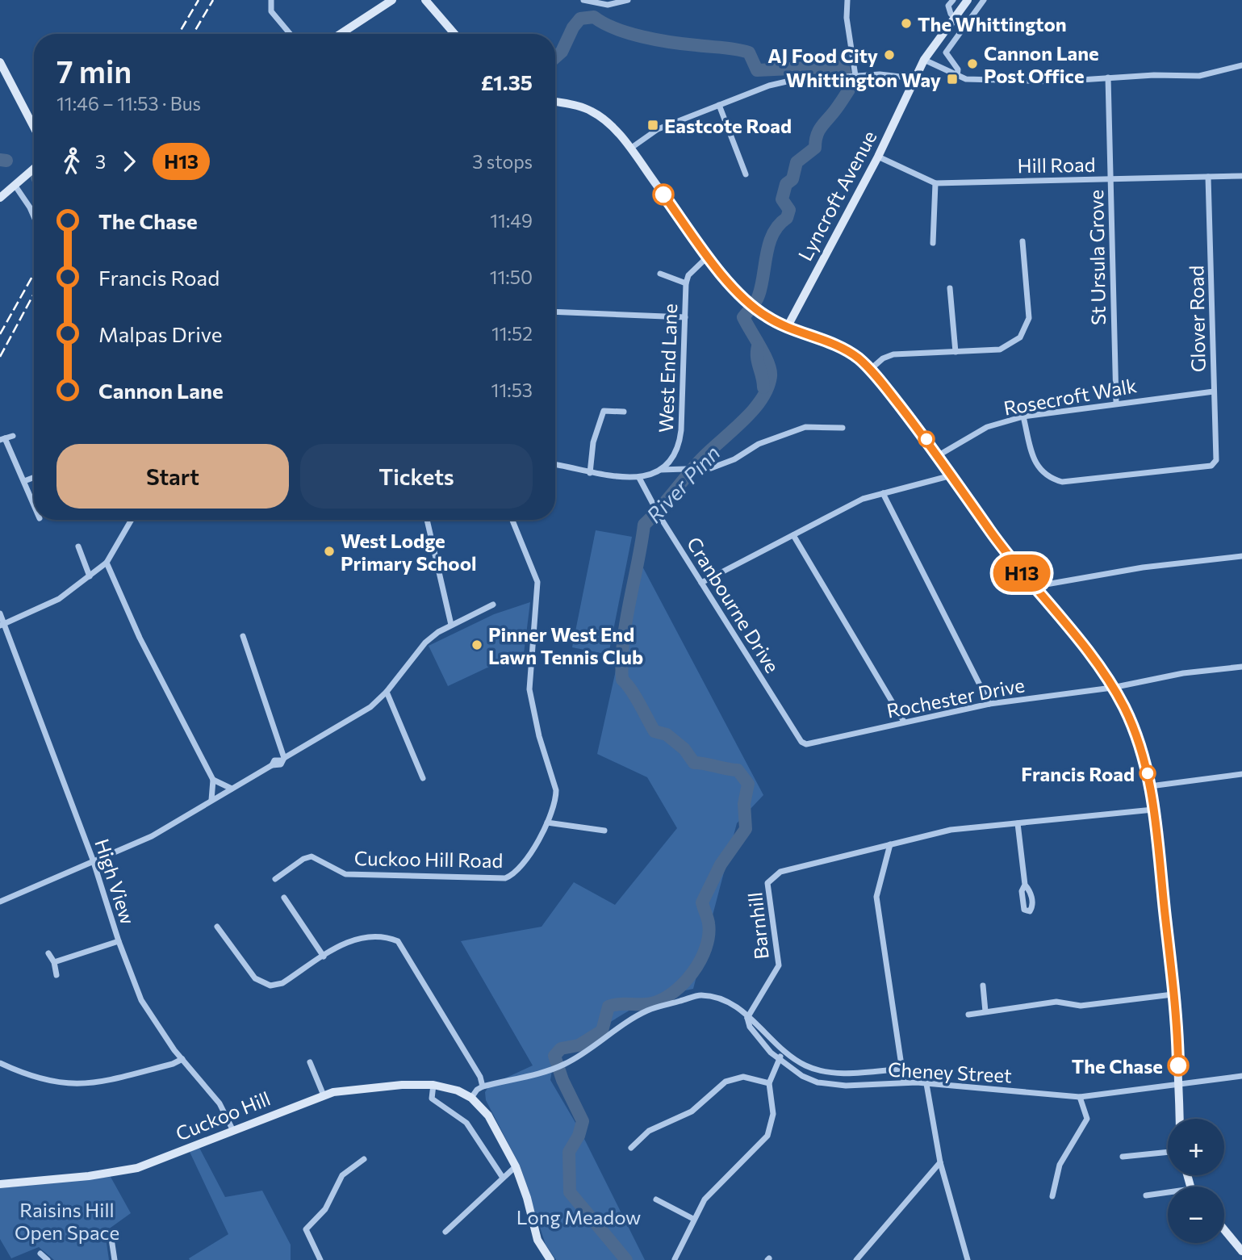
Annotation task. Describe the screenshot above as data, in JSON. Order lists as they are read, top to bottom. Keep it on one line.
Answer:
{"streets":{"street":["Hill Road","Lyncroft Avenue","St Ursula Grove","Glover Road","West End Lane","Rosecroft Walk","Cranbourne Drive","Rochester Drive","Cuckoo Hill Road","High View","Barnhill","Cheney Street","Cuckoo Hill"]},"crossings":[["Hill Road","Lyncroft Avenue"],["Hill Road","St Ursula Grove"],["Hill Road","Glover Road"],["St Ursula Grove","Rosecroft Walk"],["Glover Road","Rosecroft Walk"],["Cranbourne Drive","Rochester Drive"],["High View","Cuckoo Hill"],["Barnhill","Cheney Street"],["Cheney Street","Cuckoo Hill"]],"water":["River Pinn"],"parks":["Raisins Hill Open Space","Long Meadow"],"places":{"other":["The Whittington","AJ Food City","Cannon Lane Post Office","West Lodge Primary School","Pinner West End Lawn Tennis Club","Francis Road","The Chase"],"transit":["Whittington Way","Eastcote Road"]},"lines":["bus line H13"],"page":{"on_map":"H13","heading":["7 min","11:46 – 11:53 · Bus","£1.35"],"legs":["3","H13","3 stops"],"list":[{"name":"The Chase","value":"11:49"},{"name":"Francis Road","value":"11:50"},{"name":"Malpas Drive","value":"11:52"},{"name":"Cannon Lane","value":"11:53"}],"buttons":["Start","Tickets"],"map_buttons":["+","−"]}}
